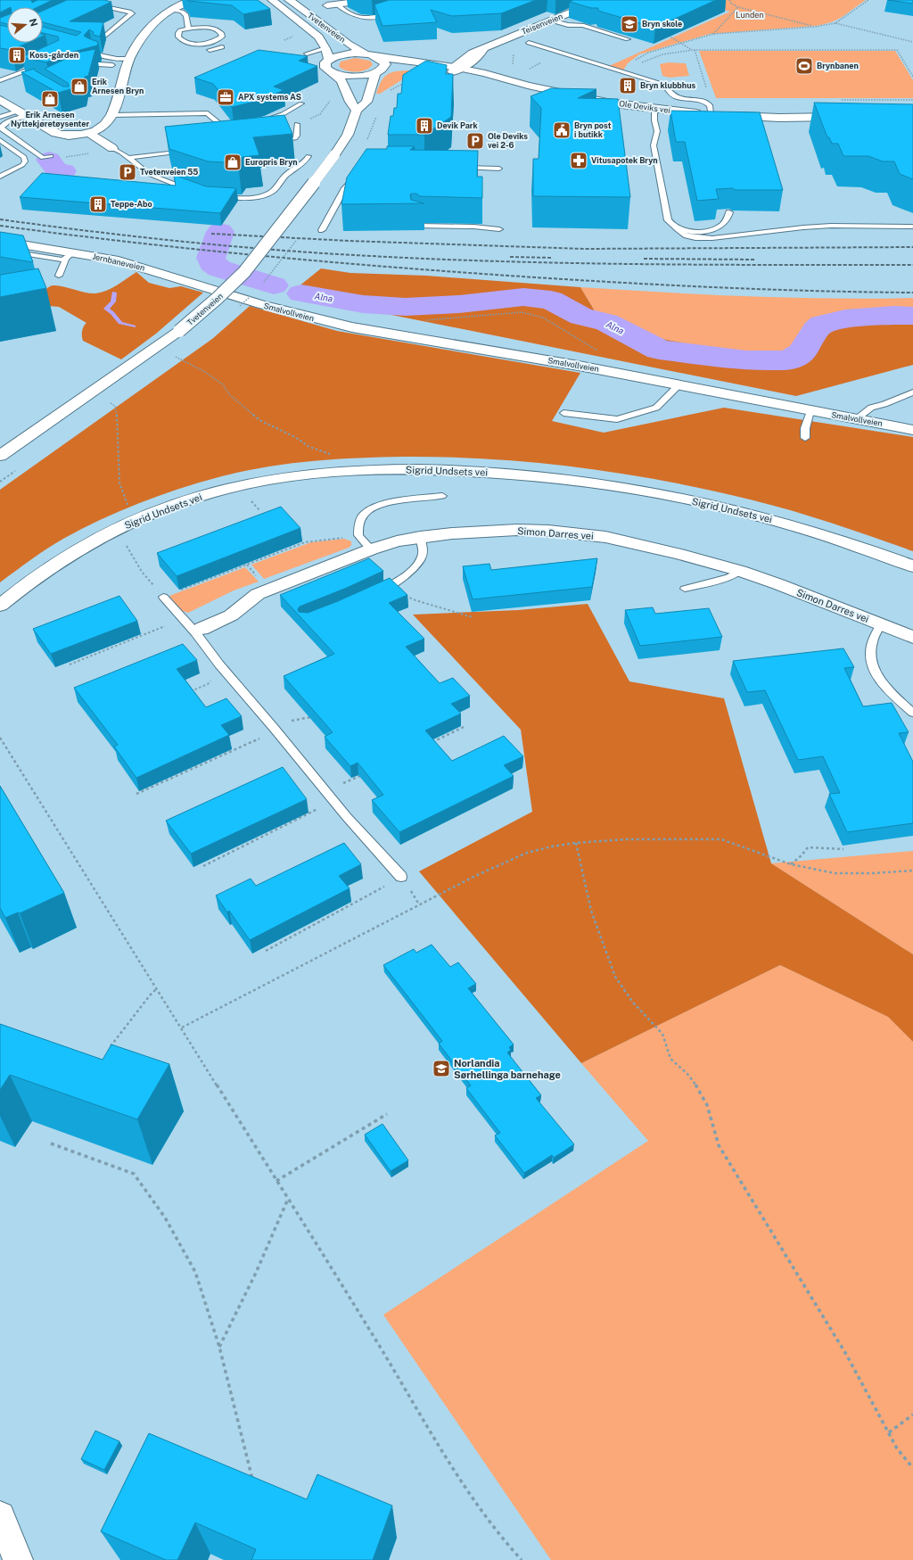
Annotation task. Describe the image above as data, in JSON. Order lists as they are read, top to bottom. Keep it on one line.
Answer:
{"streets":{"street":["Teisenveien","Tvetenveien","Ole Deviks vei","Jernbaneveien","Smalvollveien","Sigrid Undsets vei","Simon Darres vei"]},"crossings":[["Teisenveien","Ole Deviks vei"],["Tvetenveien","Ole Deviks vei"],["Jernbaneveien","Smalvollveien"]],"water":["Alna"],"parks":["Lunden"],"places":{"school or university":["Bryn skole","Norlandia Sørhellinga barnehage"],"building":["Koss-gården","Bryn klubbhus","Devik Park","Teppe-Abo"],"sports":["Brynbanen"],"shop":["Erik Arnesen Bryn","Erik Arnesen Nyttekjøretøysenter","Europris Bryn"],"office":["APX systems AS"],"public building":["Bryn post i butikk"],"parking":["Ole Deviks vei 2-6","Tvetenveien 55"],"pharmacy":["Vitusapotek Bryn"]},"north":"right"}
